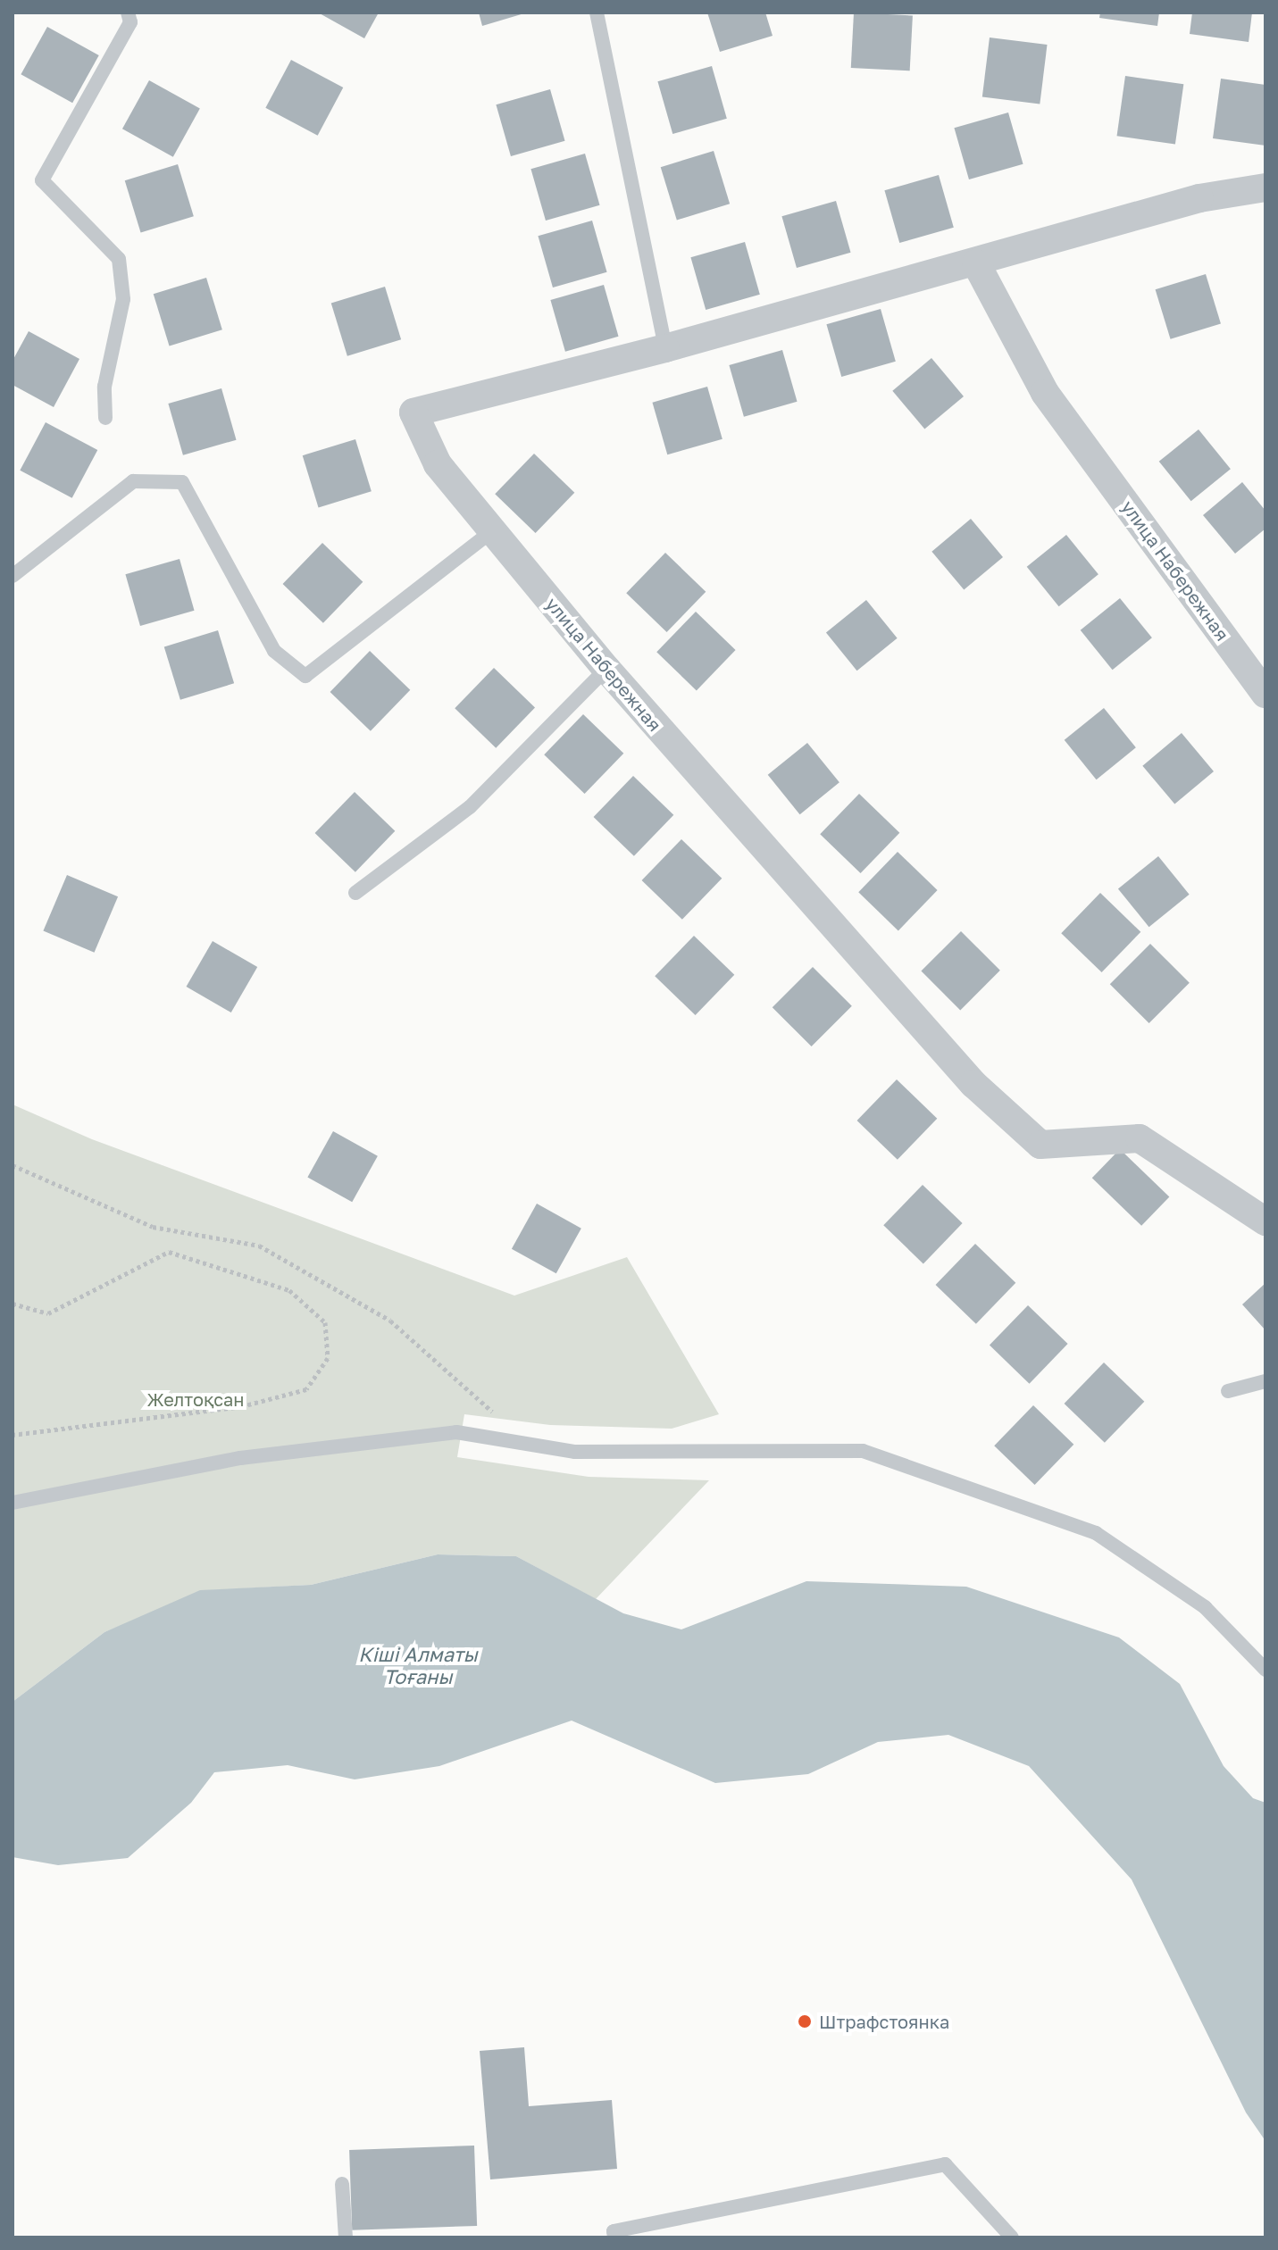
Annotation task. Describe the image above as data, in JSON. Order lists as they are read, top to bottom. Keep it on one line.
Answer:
{"streets":{"street":["улица Набережная"]},"water":["Кіші Алматы Тоғаны"],"parks":["Желтоқсан"],"places":["Штрафстоянка"]}
